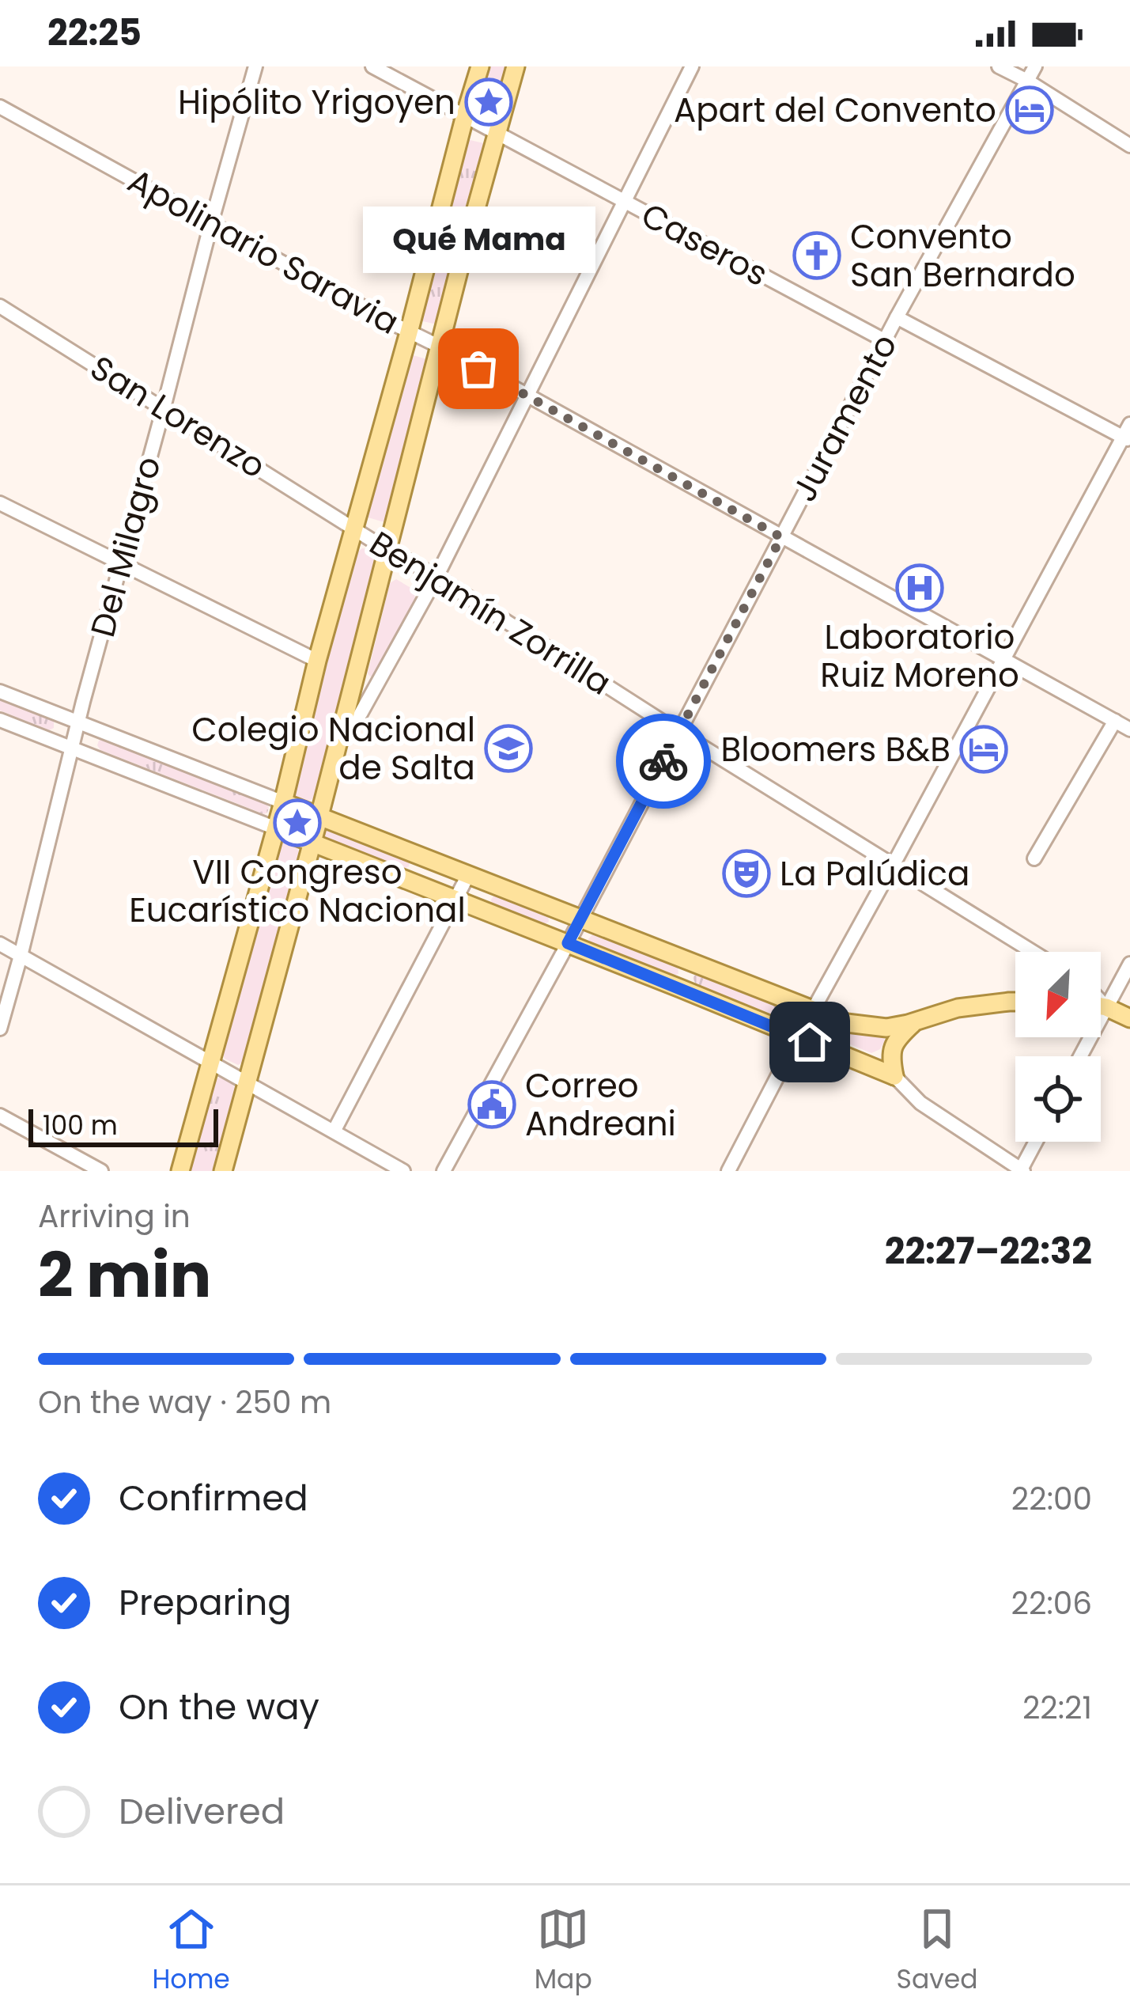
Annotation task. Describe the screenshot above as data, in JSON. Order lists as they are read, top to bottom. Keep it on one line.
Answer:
{"streets":{"street":["Caseros","Apolinario Saravia","San Lorenzo","Juramento","Del Milagro","Benjamín Zorrilla"]},"crossings":[["Caseros","Juramento"],["Apolinario Saravia","Juramento"],["Apolinario Saravia","Del Milagro"],["San Lorenzo","Del Milagro"],["San Lorenzo","Benjamín Zorrilla"],["Juramento","Benjamín Zorrilla"]],"places":{"place":["Hipólito Yrigoyen","VII Congreso Eucarístico Nacional"],"hotel":["Apart del Convento","Bloomers B&B"],"church":["Convento San Bernardo"],"other":["Qué Mama"],"hospital":["Laboratorio Ruiz Moreno"],"school or university":["Colegio Nacional de Salta"],"theatre":["La Palúdica"],"public building":["Correo Andreani"]},"scale_bar":"100 m","north":"bottom left","page":{"status":"22:25","bubble":"Qué Mama","scale":"100 m","heading":["2 min","Arriving in","22:27–22:32"],"bar":"On the way · 250 m","list":[["Confirmed","22:00"],["Preparing","22:06"],["On the way","22:21"],"Delivered"],"tabs":["Home","Map","Saved"]}}
